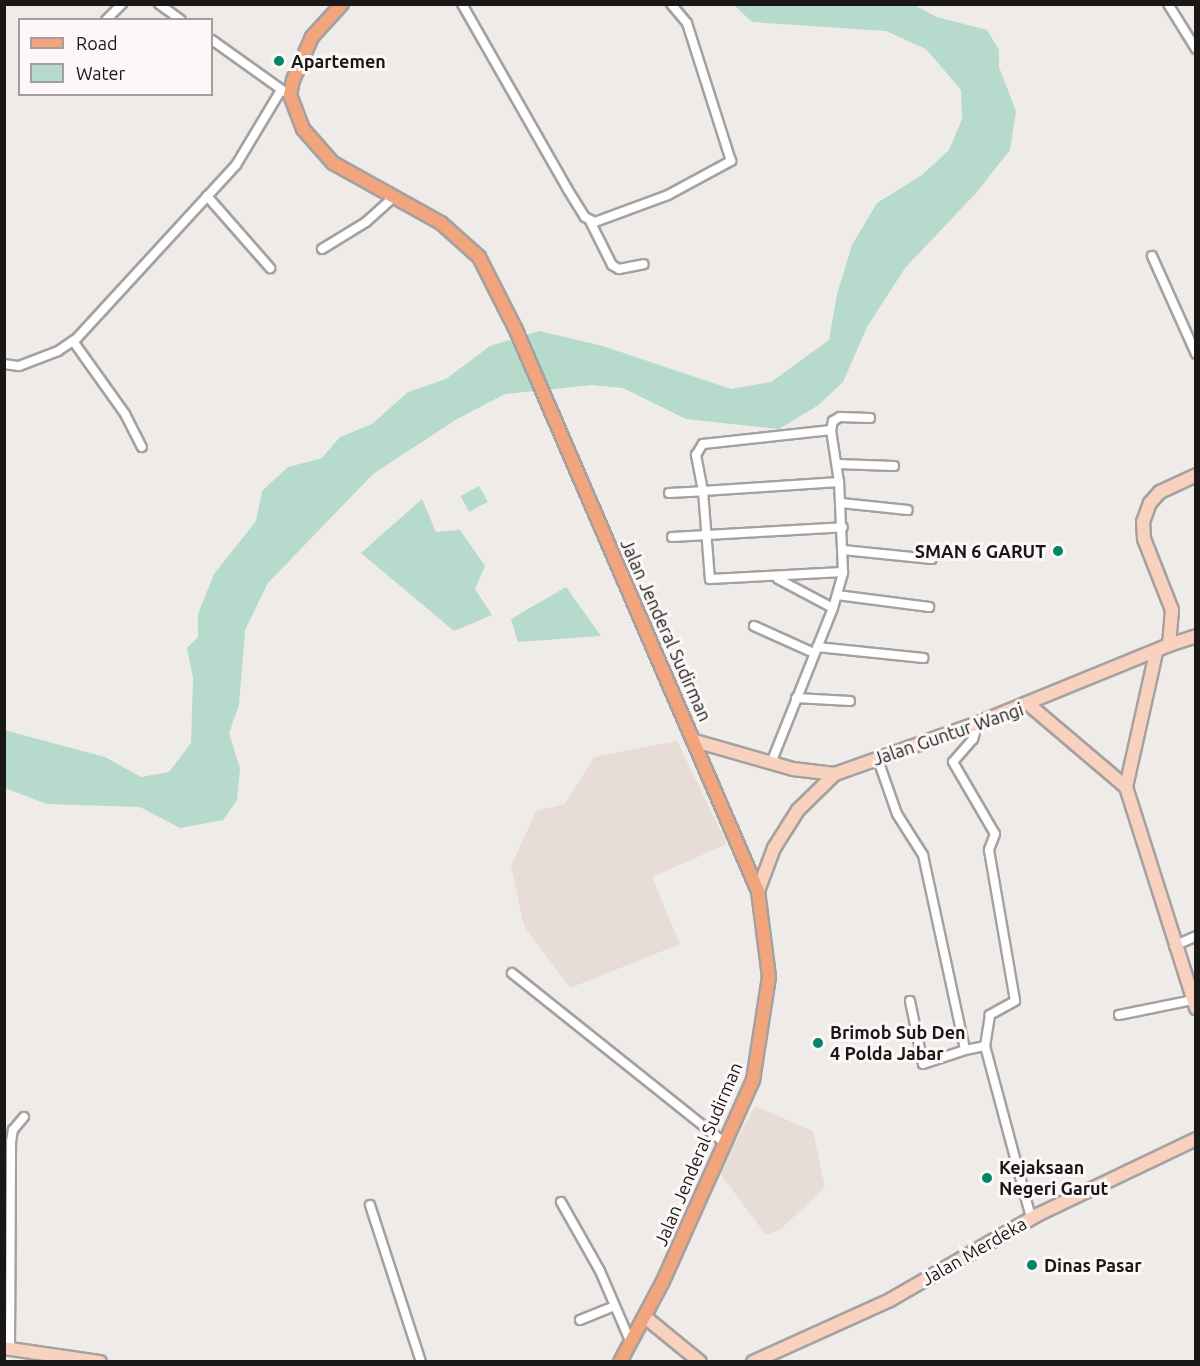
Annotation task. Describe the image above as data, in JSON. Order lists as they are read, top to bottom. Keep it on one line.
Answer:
{"streets":{"main road":["Jalan Jenderal Sudirman"],"street":["Jalan Guntur Wangi","Jalan Merdeka"]},"places":["Apartemen","SMAN 6 GARUT","Brimob Sub Den 4 Polda Jabar","Kejaksaan Negeri Garut","Dinas Pasar"],"legend":["Road","Water"]}
